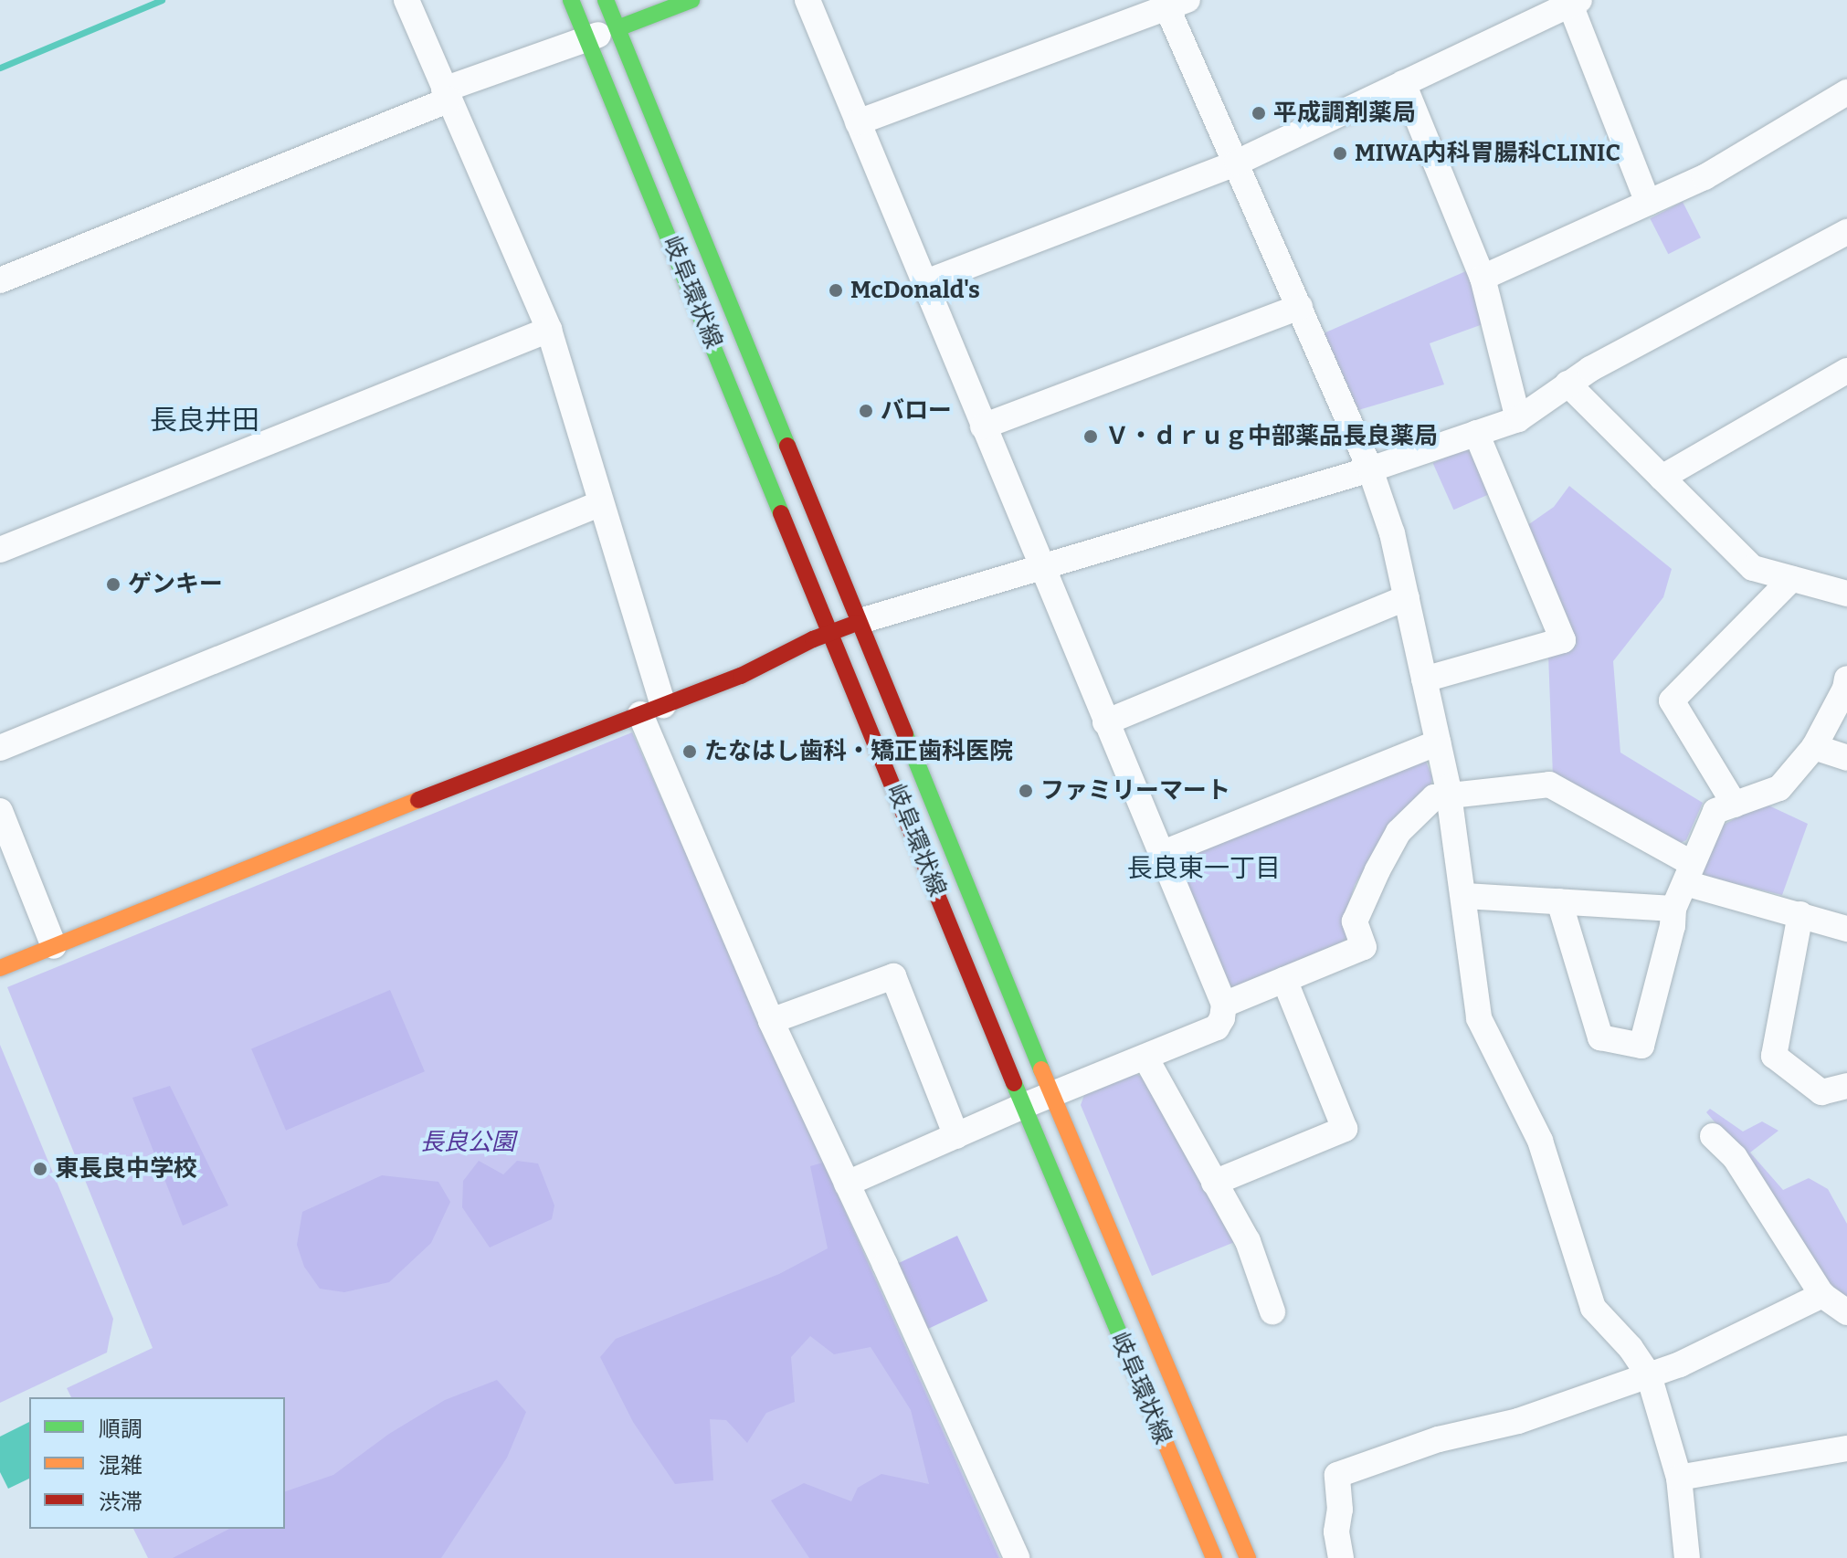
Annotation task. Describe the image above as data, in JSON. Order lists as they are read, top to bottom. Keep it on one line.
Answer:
{"streets":{"main road":["岐阜環状線"]},"districts":["長良井田","長良東一丁目"],"parks":["長良公園"],"places":["平成調剤薬局","MIWA内科胃腸科CLINIC","McDonald's","バロー","Ｖ・ｄｒｕｇ中部薬品長良薬局","ゲンキー","たなはし歯科・矯正歯科医院","ファミリーマート","東長良中学校"],"legend":["順調","混雑","渋滞"]}
